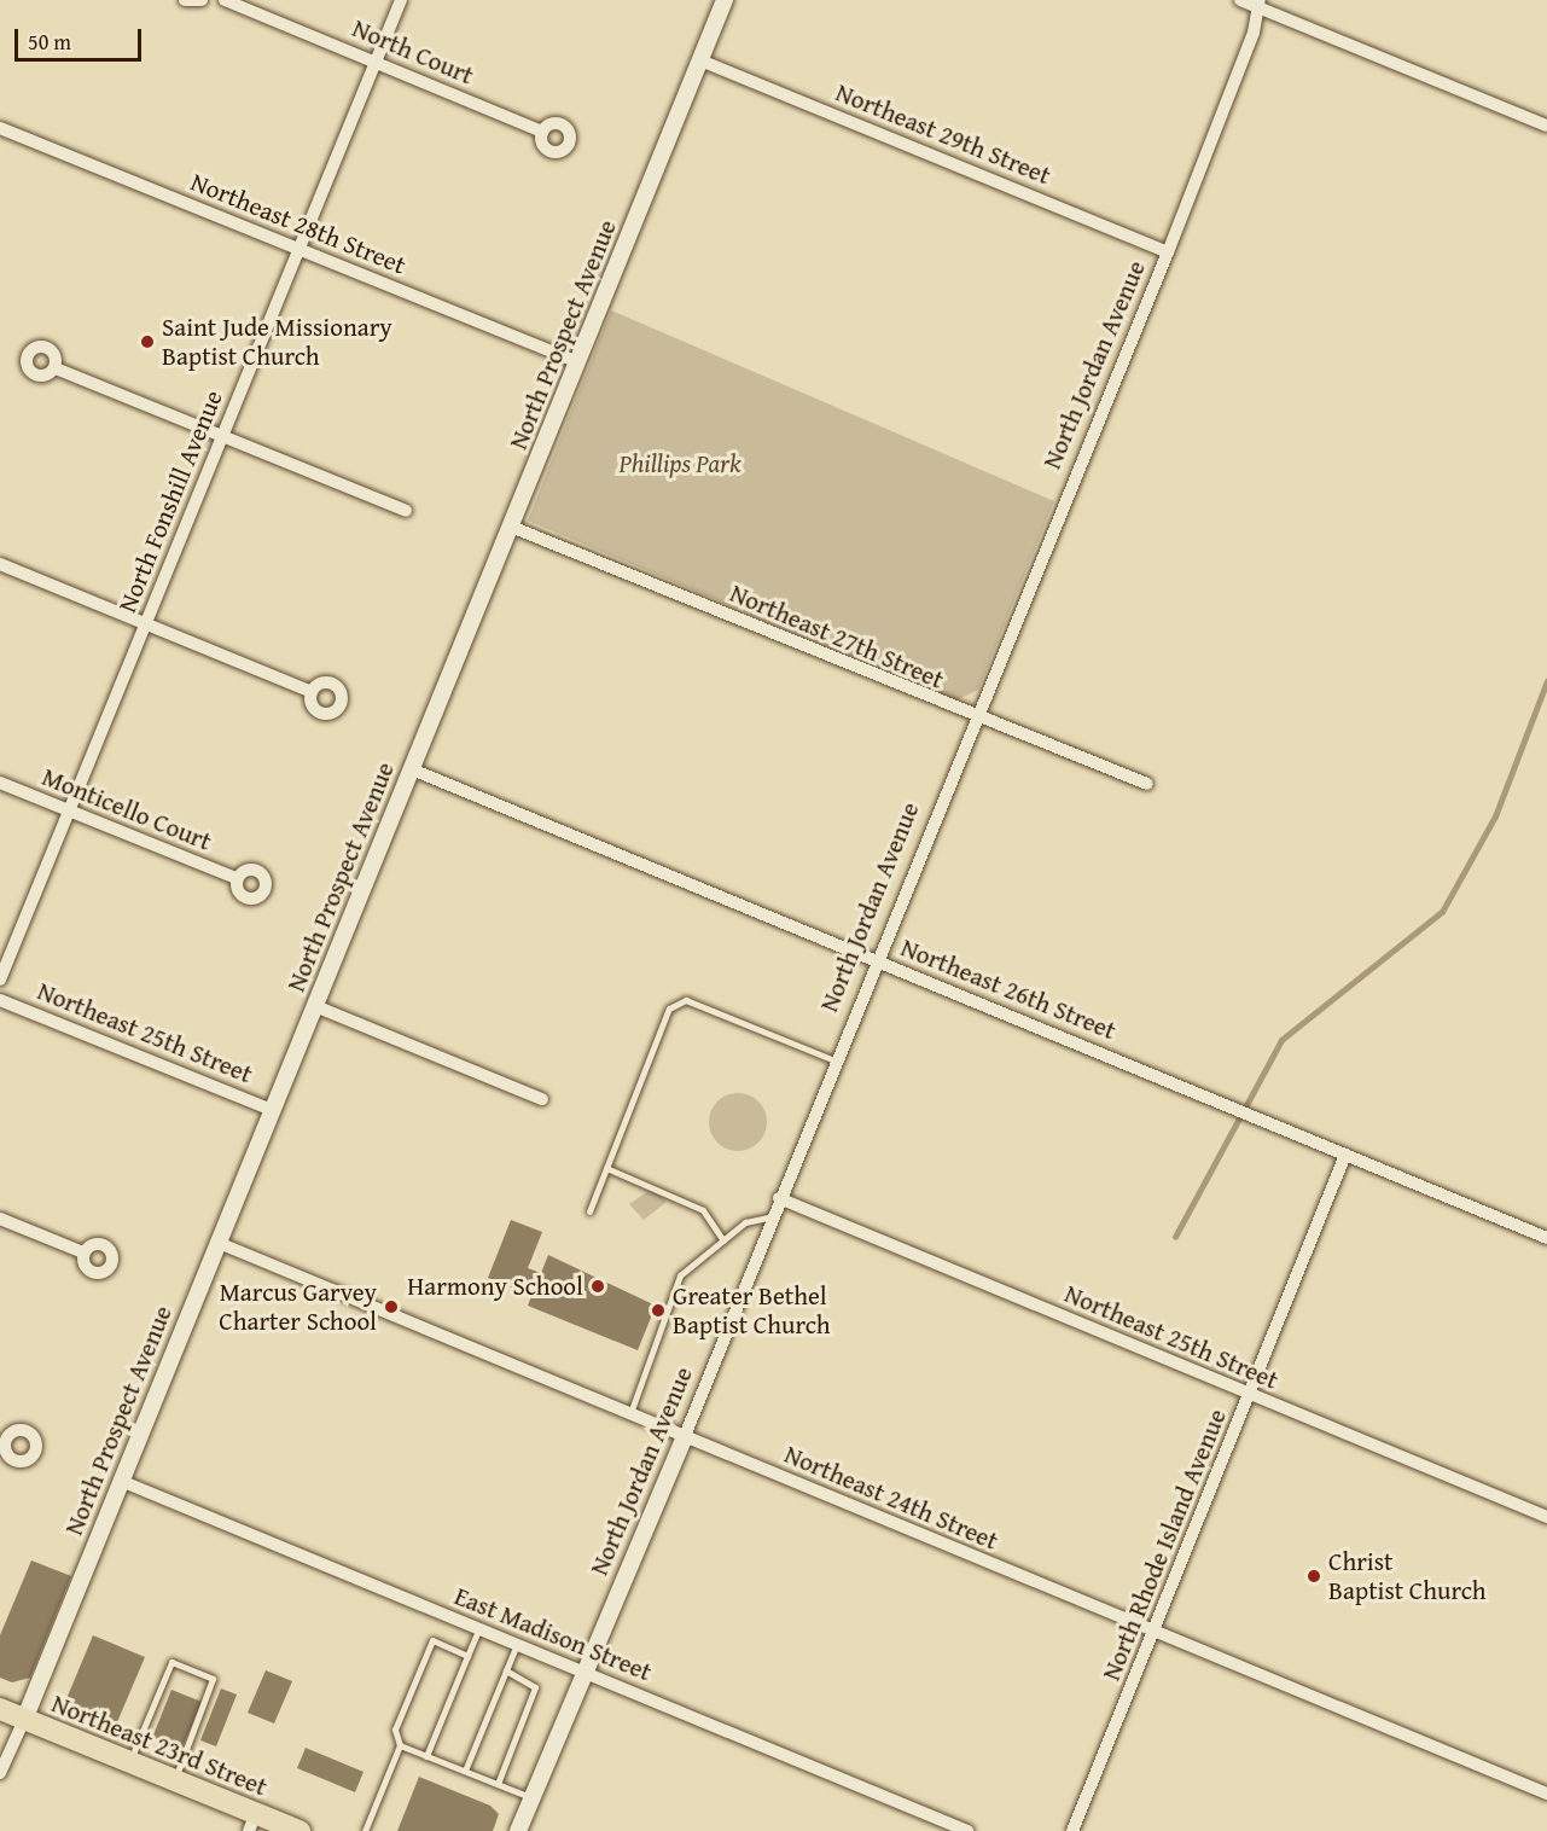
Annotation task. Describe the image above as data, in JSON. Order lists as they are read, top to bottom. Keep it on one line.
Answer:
{"streets":{"main road":["Northeast 23rd Street"],"street":["North Court","Northeast 29th Street","Northeast 28th Street","North Prospect Avenue","North Jordan Avenue","North Fonshill Avenue","Northeast 27th Street","Monticello Court","Northeast 26th Street","Northeast 25th Street","Northeast 24th Street","North Rhode Island Avenue","East Madison Street"]},"crossings":[["North Court","North Fonshill Avenue"],["Northeast 29th Street","North Prospect Avenue"],["Northeast 29th Street","North Jordan Avenue"],["Northeast 28th Street","North Prospect Avenue"],["Northeast 28th Street","North Fonshill Avenue"],["North Prospect Avenue","Northeast 27th Street"],["North Prospect Avenue","Northeast 26th Street"],["North Prospect Avenue","Northeast 25th Street"],["North Prospect Avenue","Northeast 24th Street"],["North Prospect Avenue","East Madison Street"],["North Prospect Avenue","Northeast 23rd Street"],["North Jordan Avenue","Northeast 27th Street"],["North Jordan Avenue","Northeast 26th Street"],["North Jordan Avenue","Northeast 25th Street"],["North Jordan Avenue","Northeast 24th Street"],["North Jordan Avenue","East Madison Street"],["North Fonshill Avenue","Monticello Court"],["Northeast 26th Street","North Rhode Island Avenue"],["Northeast 25th Street","North Rhode Island Avenue"],["Northeast 24th Street","North Rhode Island Avenue"]],"parks":["Phillips Park"],"places":["Saint Jude Missionary Baptist Church","Harmony School","Marcus Garvey Charter School","Greater Bethel Baptist Church","Christ Baptist Church"],"scale_bar":"50 m"}
